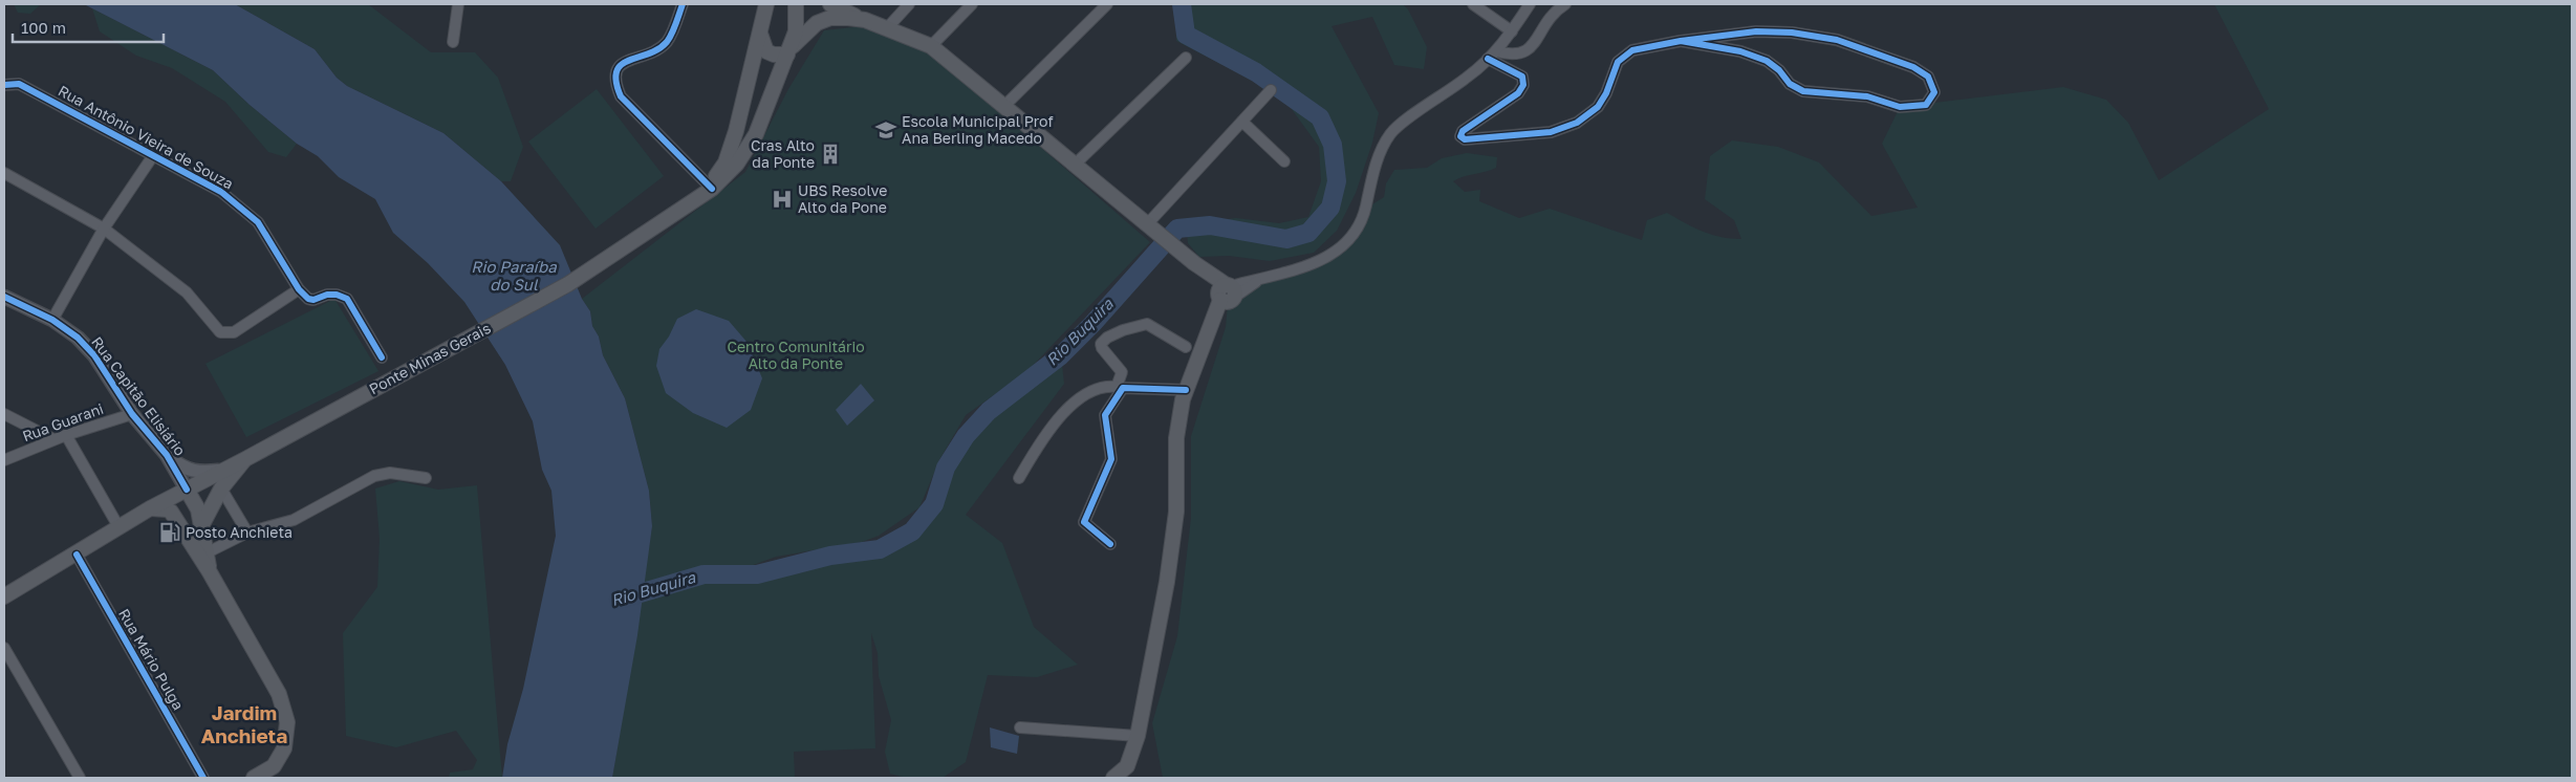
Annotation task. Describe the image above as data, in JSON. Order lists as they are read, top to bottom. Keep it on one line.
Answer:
{"streets":{"main road":["Ponte Minas Gerais"],"street":["Rua Antônio Vieira de Souza","Rua Capitão Elisiário","Rua Guarani","Rua Mário Pulga"]},"crossings":[["Ponte Minas Gerais","Rua Capitão Elisiário"],["Ponte Minas Gerais","Rua Mário Pulga"],["Rua Capitão Elisiário","Rua Guarani"]],"districts":["Jardim Anchieta"],"water":["Rio Paraíba do Sul","Rio Buquira"],"parks":["Centro Comunitário Alto da Ponte"],"places":{"school or university":["Escola Municipal Prof Ana Berling Macedo"],"building":["Cras Alto da Ponte"],"hospital":["UBS Resolve Alto da Pone"],"fuel station":["Posto Anchieta"]},"scale_bar":"100 m"}
